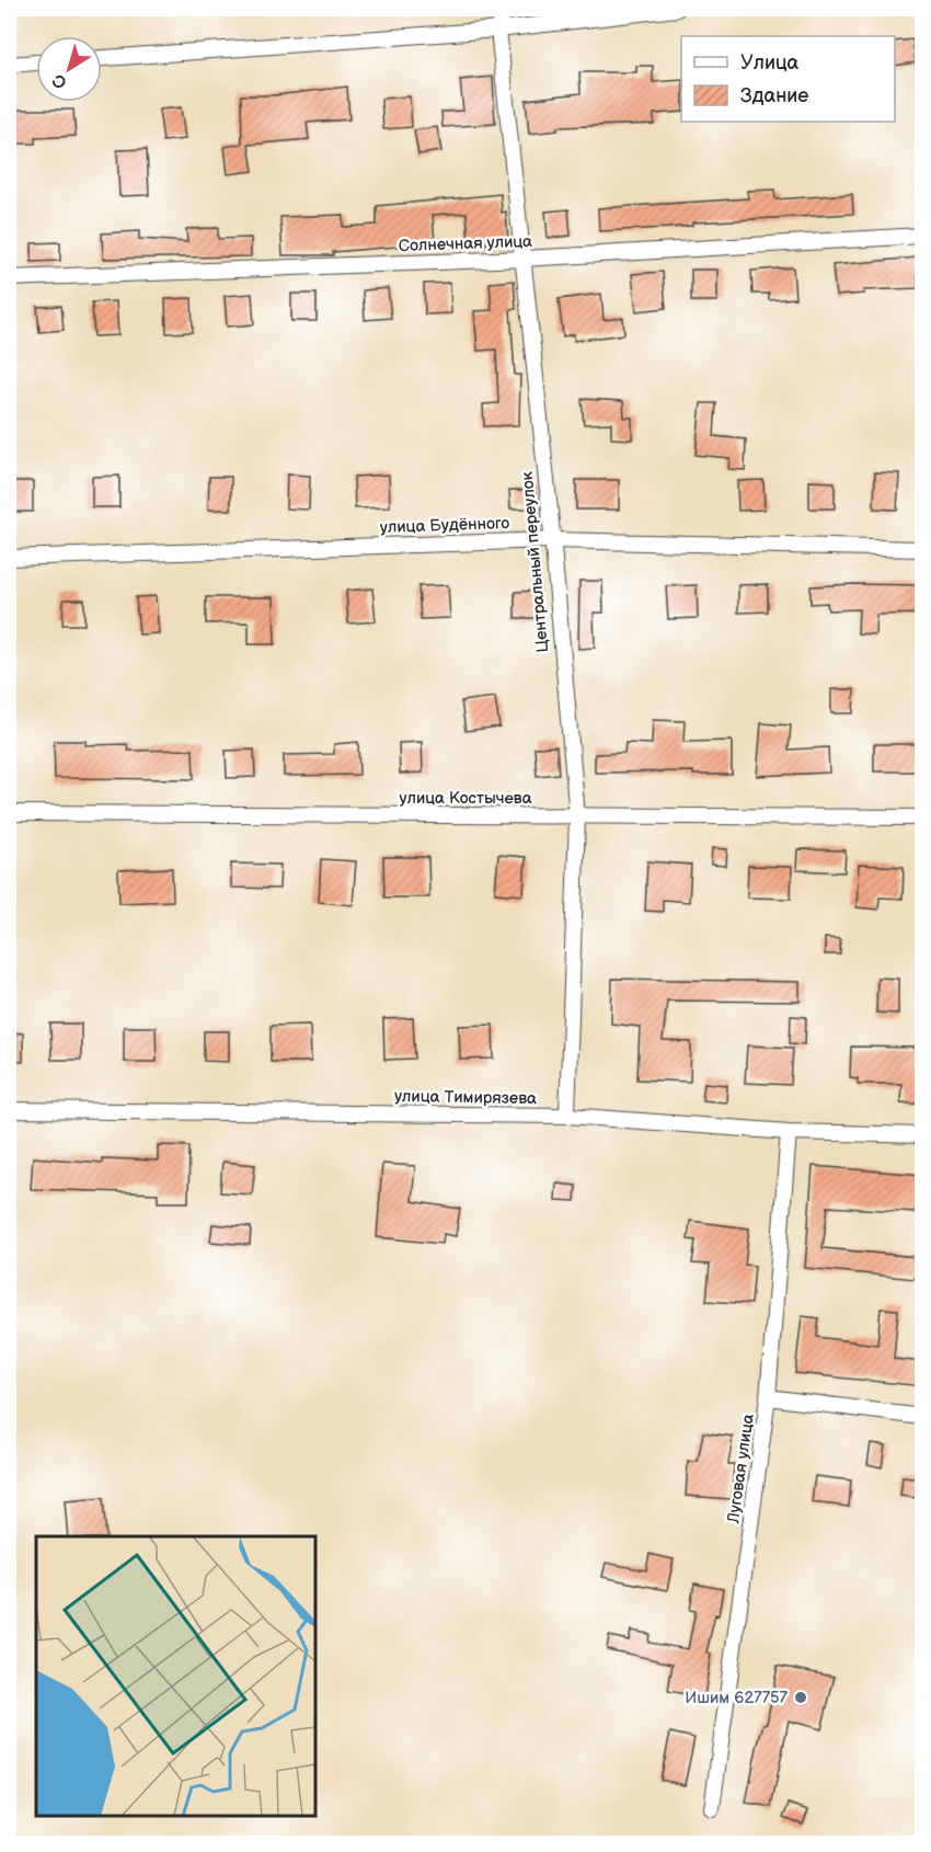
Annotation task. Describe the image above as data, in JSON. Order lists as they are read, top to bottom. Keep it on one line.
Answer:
{"streets":{"street":["Солнечная улица","улица Будённого","Центральный переулок","улица Костычева","улица Тимирязева","Луговая улица"]},"crossings":[["Солнечная улица","Центральный переулок"],["улица Будённого","Центральный переулок"],["Центральный переулок","улица Костычева"],["Центральный переулок","улица Тимирязева"],["улица Тимирязева","Луговая улица"]],"places":["Ишим 627757"],"legend":["Улица","Здание"],"north":"bottom left"}
